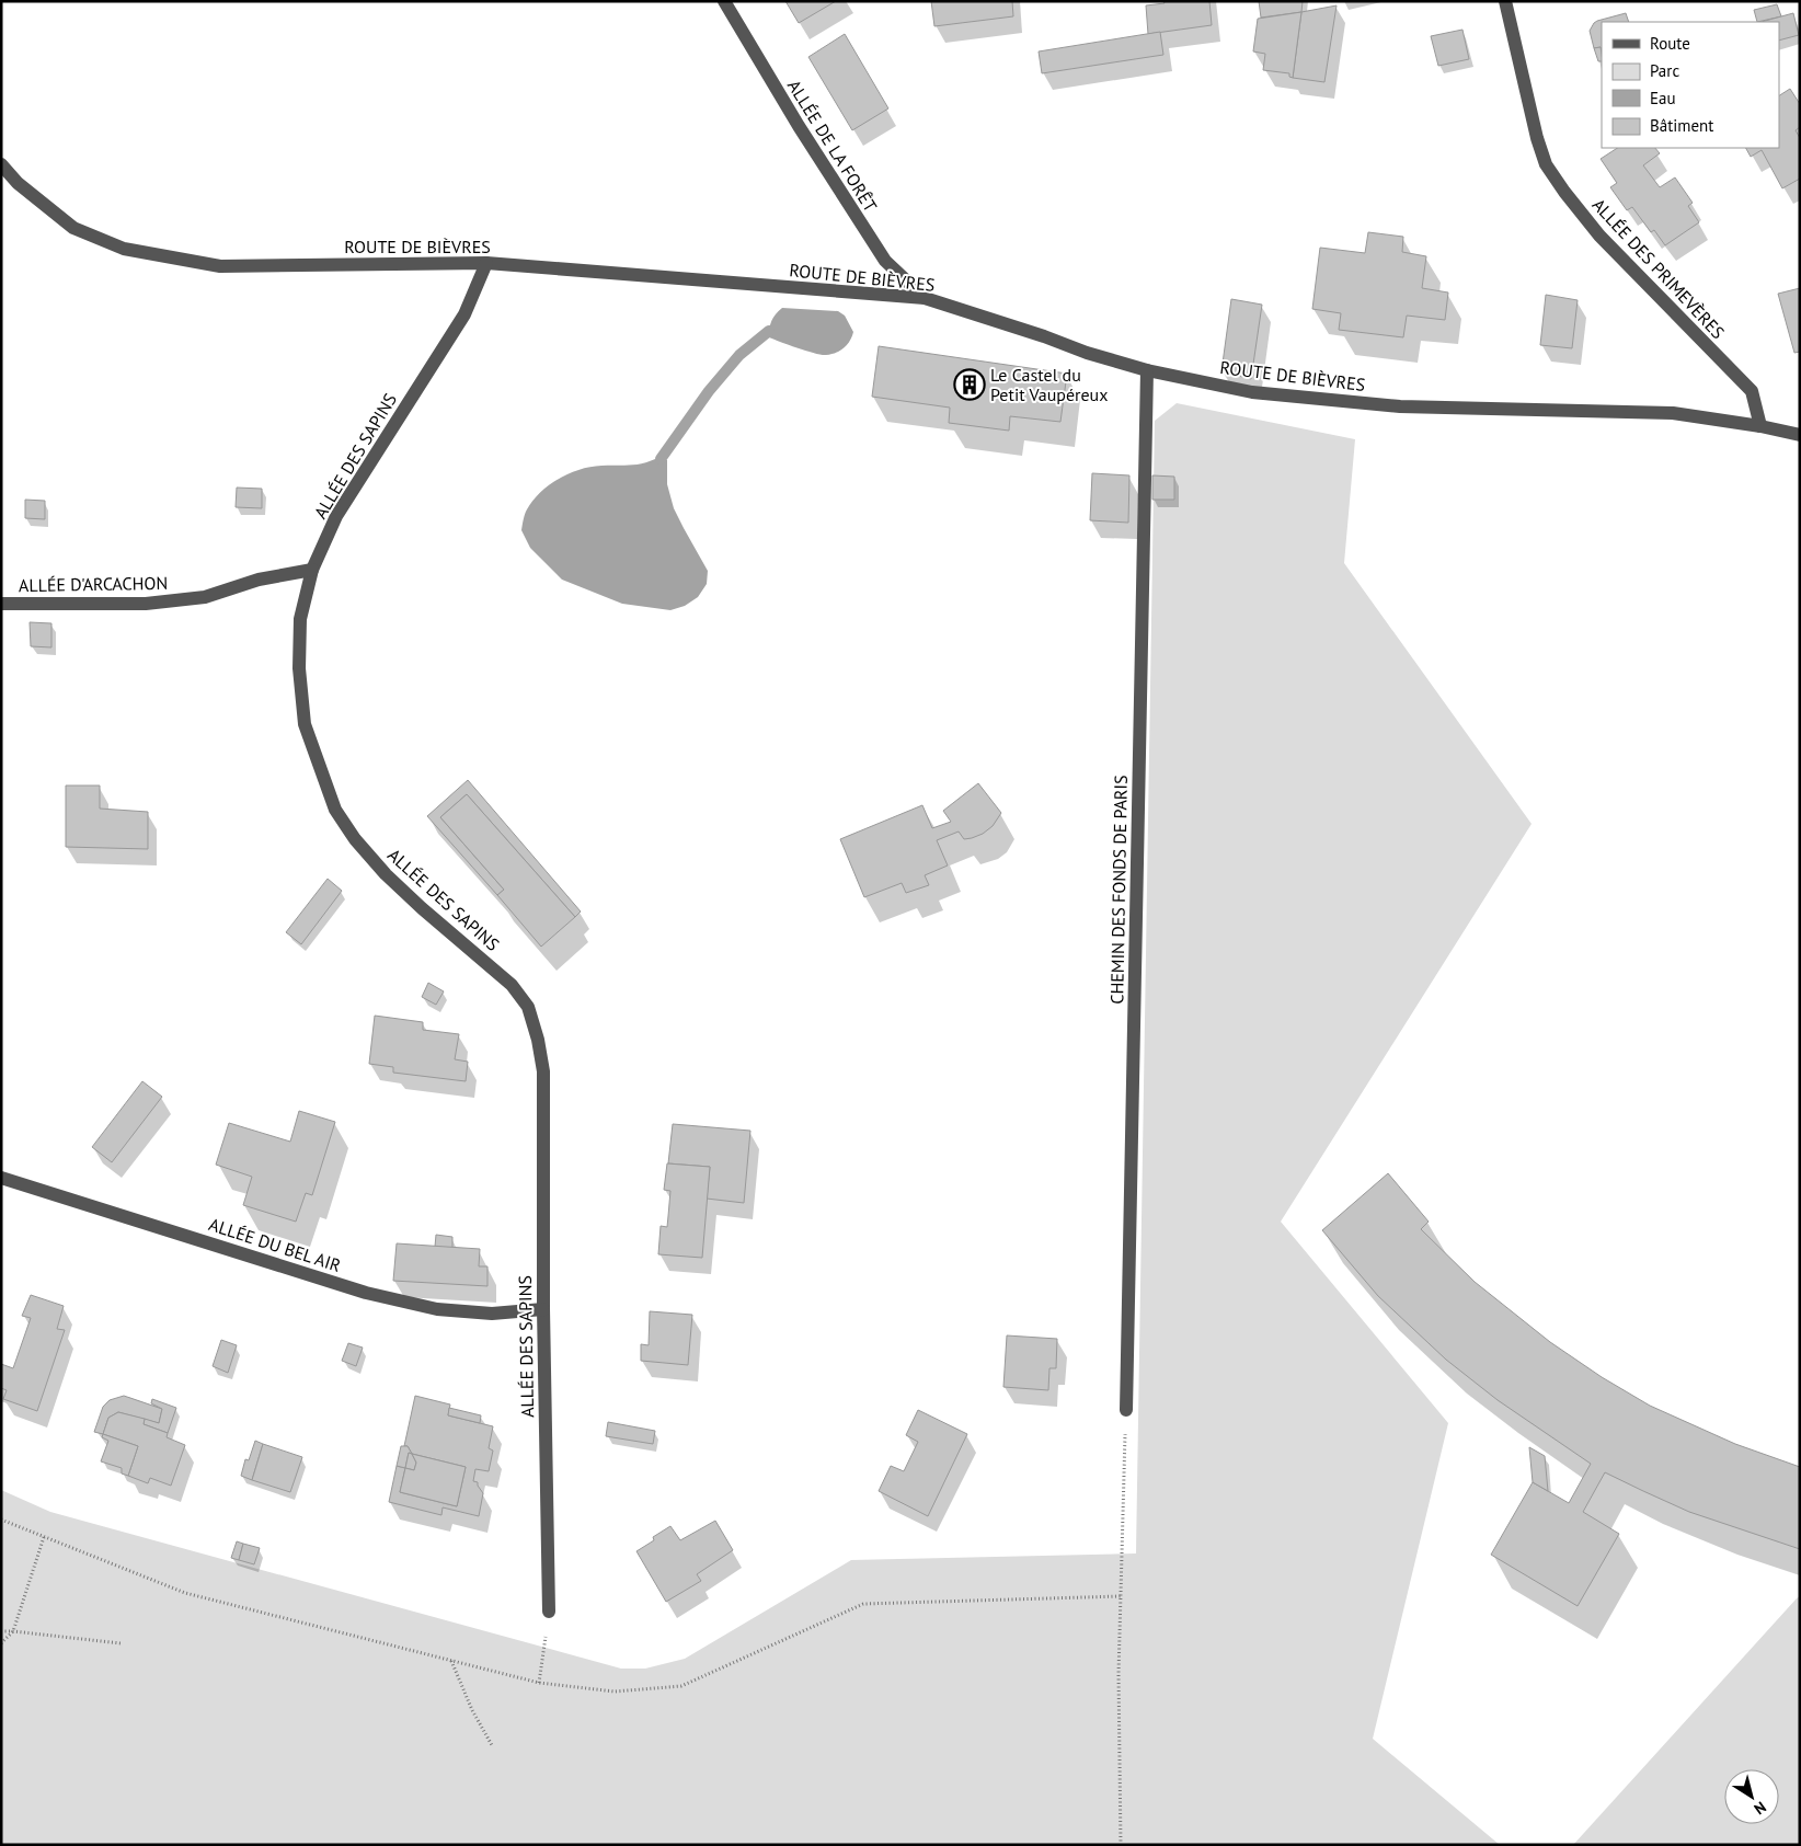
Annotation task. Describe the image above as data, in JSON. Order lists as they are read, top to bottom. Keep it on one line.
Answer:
{"streets":{"street":["ALLÉE DE LA FORÊT","ROUTE DE BIÈVRES","ALLÉE DES PRIMEVÈRES","ALLÉE DES SAPINS","ALLÉE D'ARCACHON","CHEMIN DES FONDS DE PARIS","ALLÉE DU BEL AIR"]},"crossings":[["ALLÉE DE LA FORÊT","ROUTE DE BIÈVRES"],["ROUTE DE BIÈVRES","ALLÉE DES PRIMEVÈRES"],["ROUTE DE BIÈVRES","ALLÉE DES SAPINS"],["ROUTE DE BIÈVRES","CHEMIN DES FONDS DE PARIS"],["ALLÉE DES SAPINS","ALLÉE D'ARCACHON"],["ALLÉE DES SAPINS","ALLÉE DU BEL AIR"]],"places":{"building":["Le Castel du Petit Vaupéreux"]},"legend":["Route","Parc","Eau","Bâtiment"],"north":"bottom right"}
